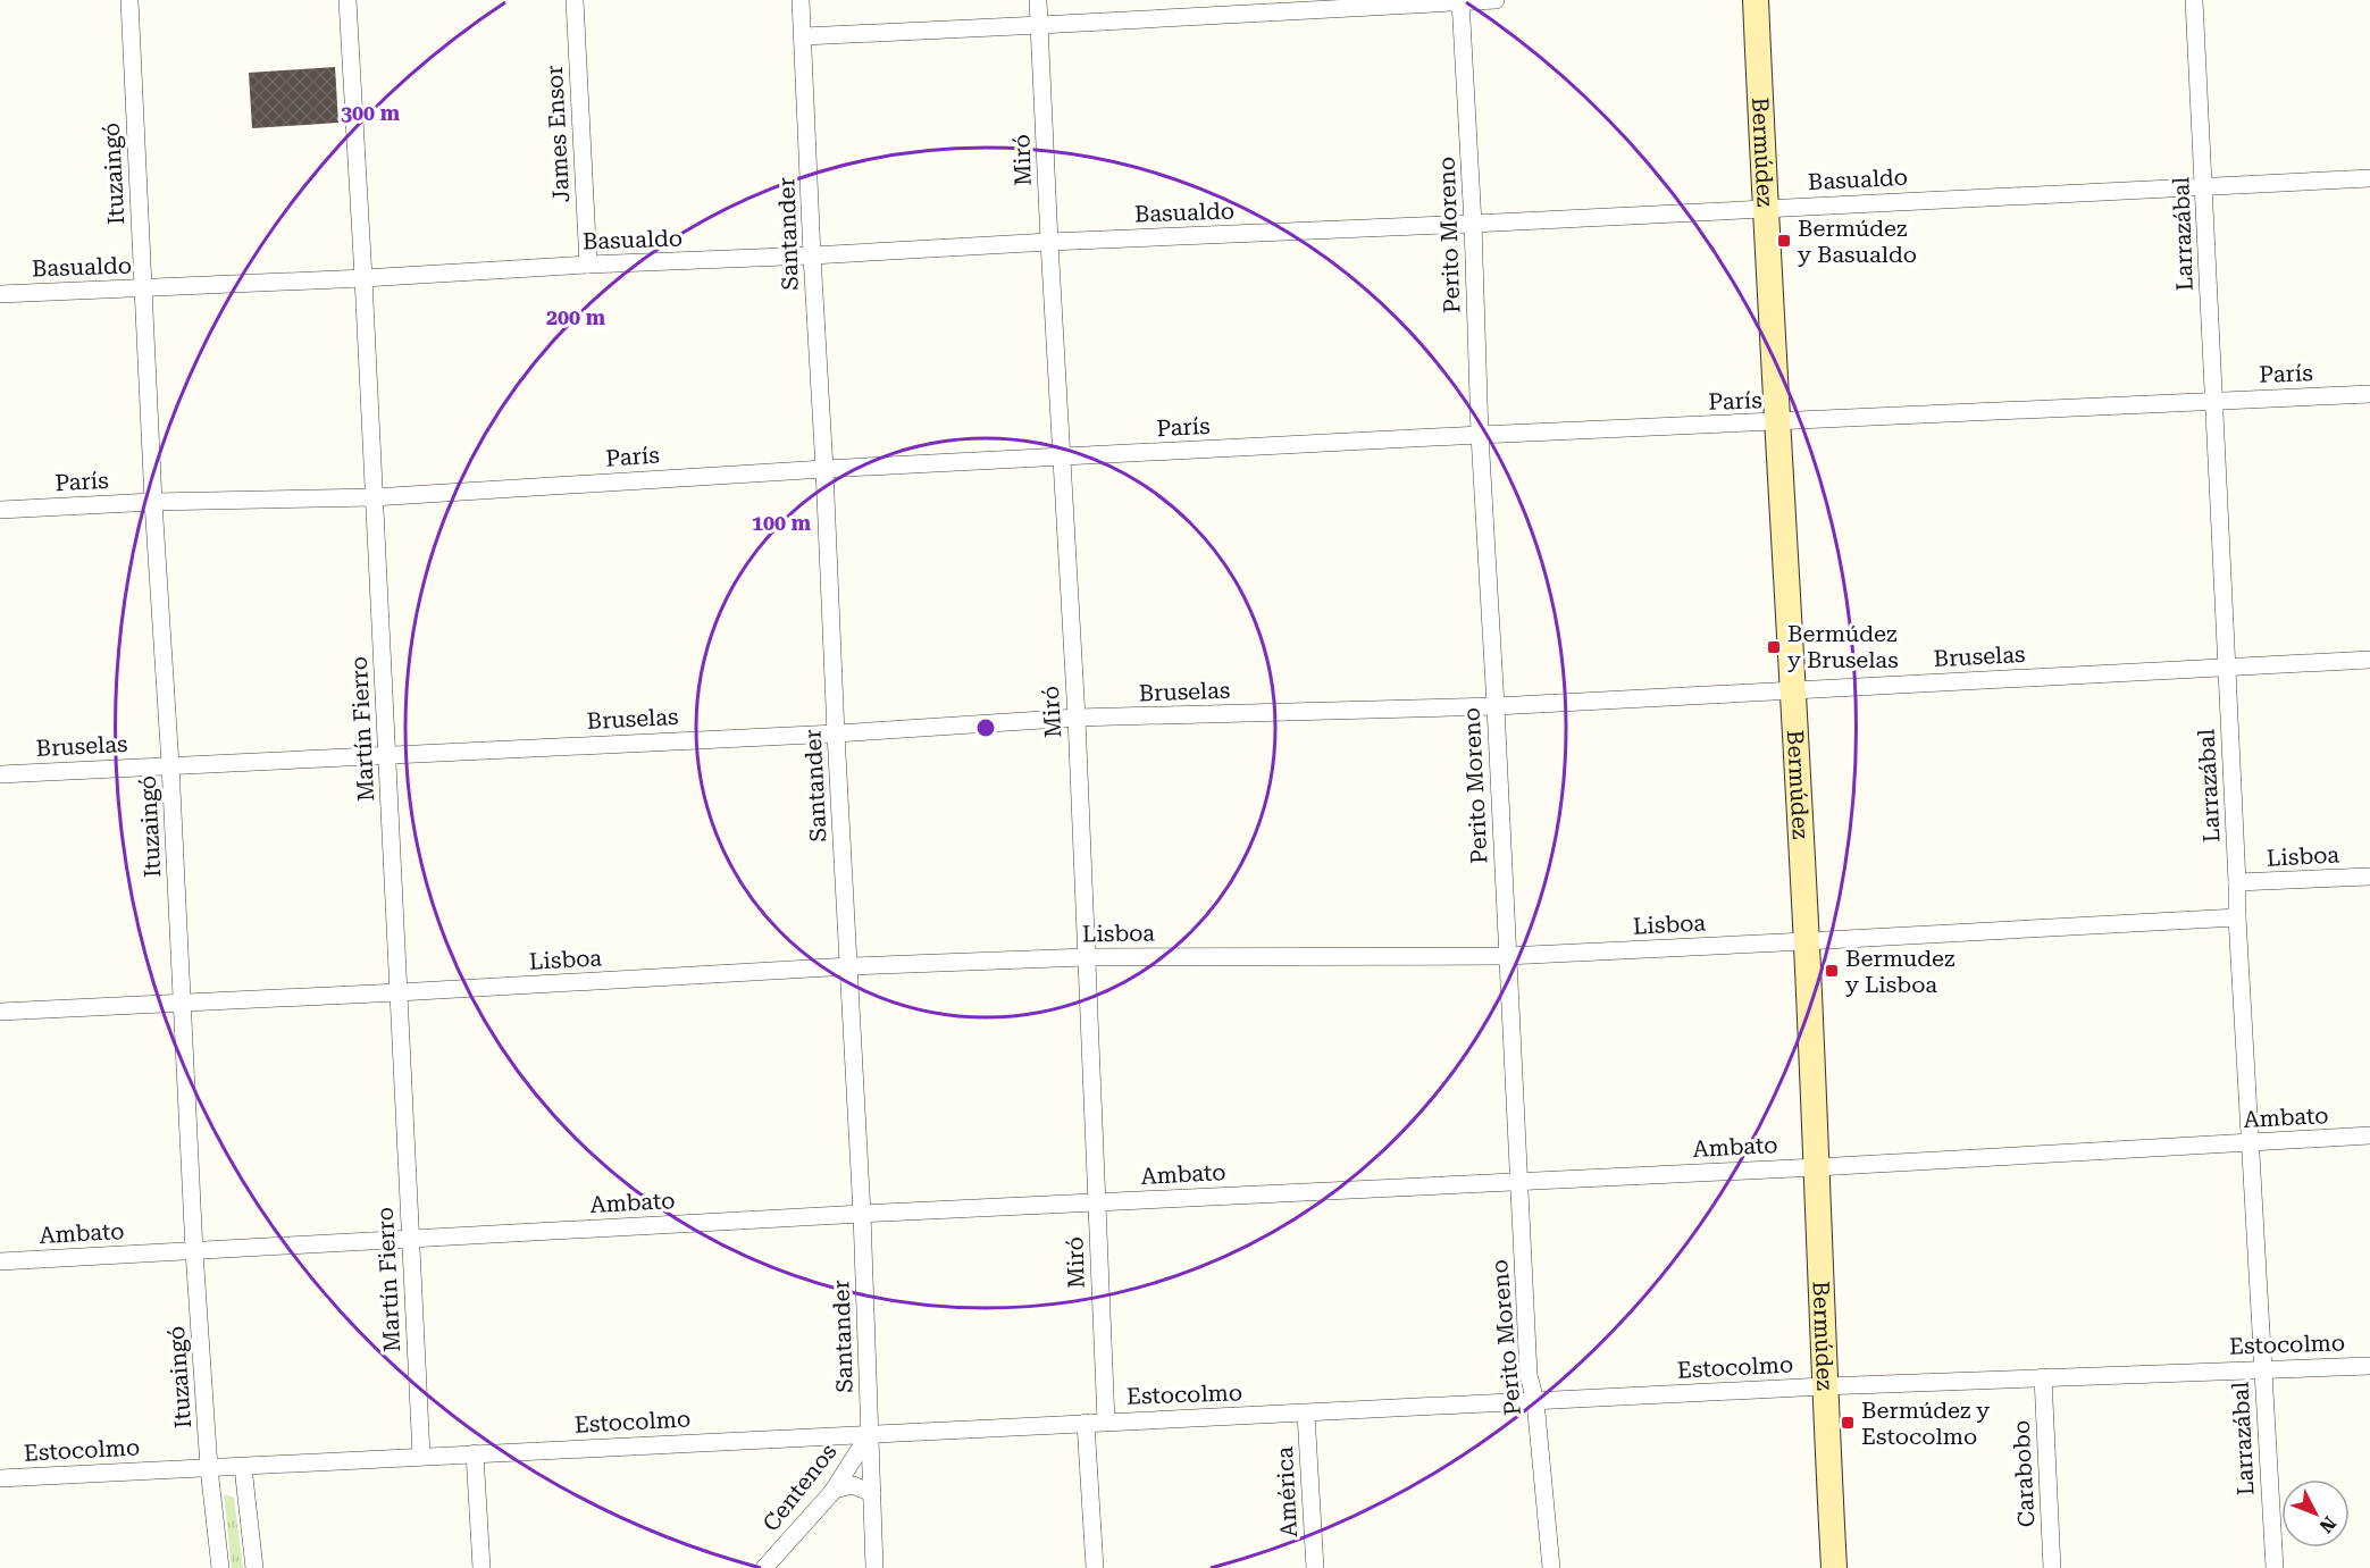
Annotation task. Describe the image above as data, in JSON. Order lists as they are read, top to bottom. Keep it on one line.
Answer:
{"streets":{"street":["James Ensor","Bermúdez","Miró","Ituzaingó","Basualdo","Santander","Larrazábal","Perito Moreno","París","Bruselas","Martín Fierro","Lisboa","Ambato","Estocolmo","Carabobo","Centenos","América"]},"crossings":[["James Ensor","Basualdo"],["Bermúdez","Basualdo"],["Bermúdez","París"],["Bermúdez","Bruselas"],["Bermúdez","Lisboa"],["Bermúdez","Ambato"],["Bermúdez","Estocolmo"],["Miró","Basualdo"],["Miró","París"],["Miró","Bruselas"],["Miró","Lisboa"],["Miró","Ambato"],["Miró","Estocolmo"],["Ituzaingó","Basualdo"],["Ituzaingó","París"],["Ituzaingó","Bruselas"],["Ituzaingó","Lisboa"],["Ituzaingó","Ambato"],["Ituzaingó","Estocolmo"],["Basualdo","Santander"],["Basualdo","Larrazábal"],["Basualdo","Perito Moreno"],["Basualdo","Martín Fierro"],["Santander","París"],["Santander","Bruselas"],["Santander","Lisboa"],["Santander","Ambato"],["Santander","Estocolmo"],["Santander","Centenos"],["Larrazábal","París"],["Larrazábal","Bruselas"],["Larrazábal","Lisboa"],["Larrazábal","Ambato"],["Larrazábal","Estocolmo"],["Perito Moreno","París"],["Perito Moreno","Bruselas"],["Perito Moreno","Lisboa"],["Perito Moreno","Ambato"],["Perito Moreno","Estocolmo"],["París","Martín Fierro"],["Bruselas","Martín Fierro"],["Martín Fierro","Lisboa"],["Martín Fierro","Ambato"],["Martín Fierro","Estocolmo"],["Estocolmo","Carabobo"],["Estocolmo","Centenos"],["Estocolmo","América"]],"places":{"transit":["Bermúdez y Basualdo","Bermúdez y Bruselas","Bermudez y Lisboa","Bermúdez y Estocolmo"]},"north":"bottom right","rings":["300 m","200 m","100 m"]}
